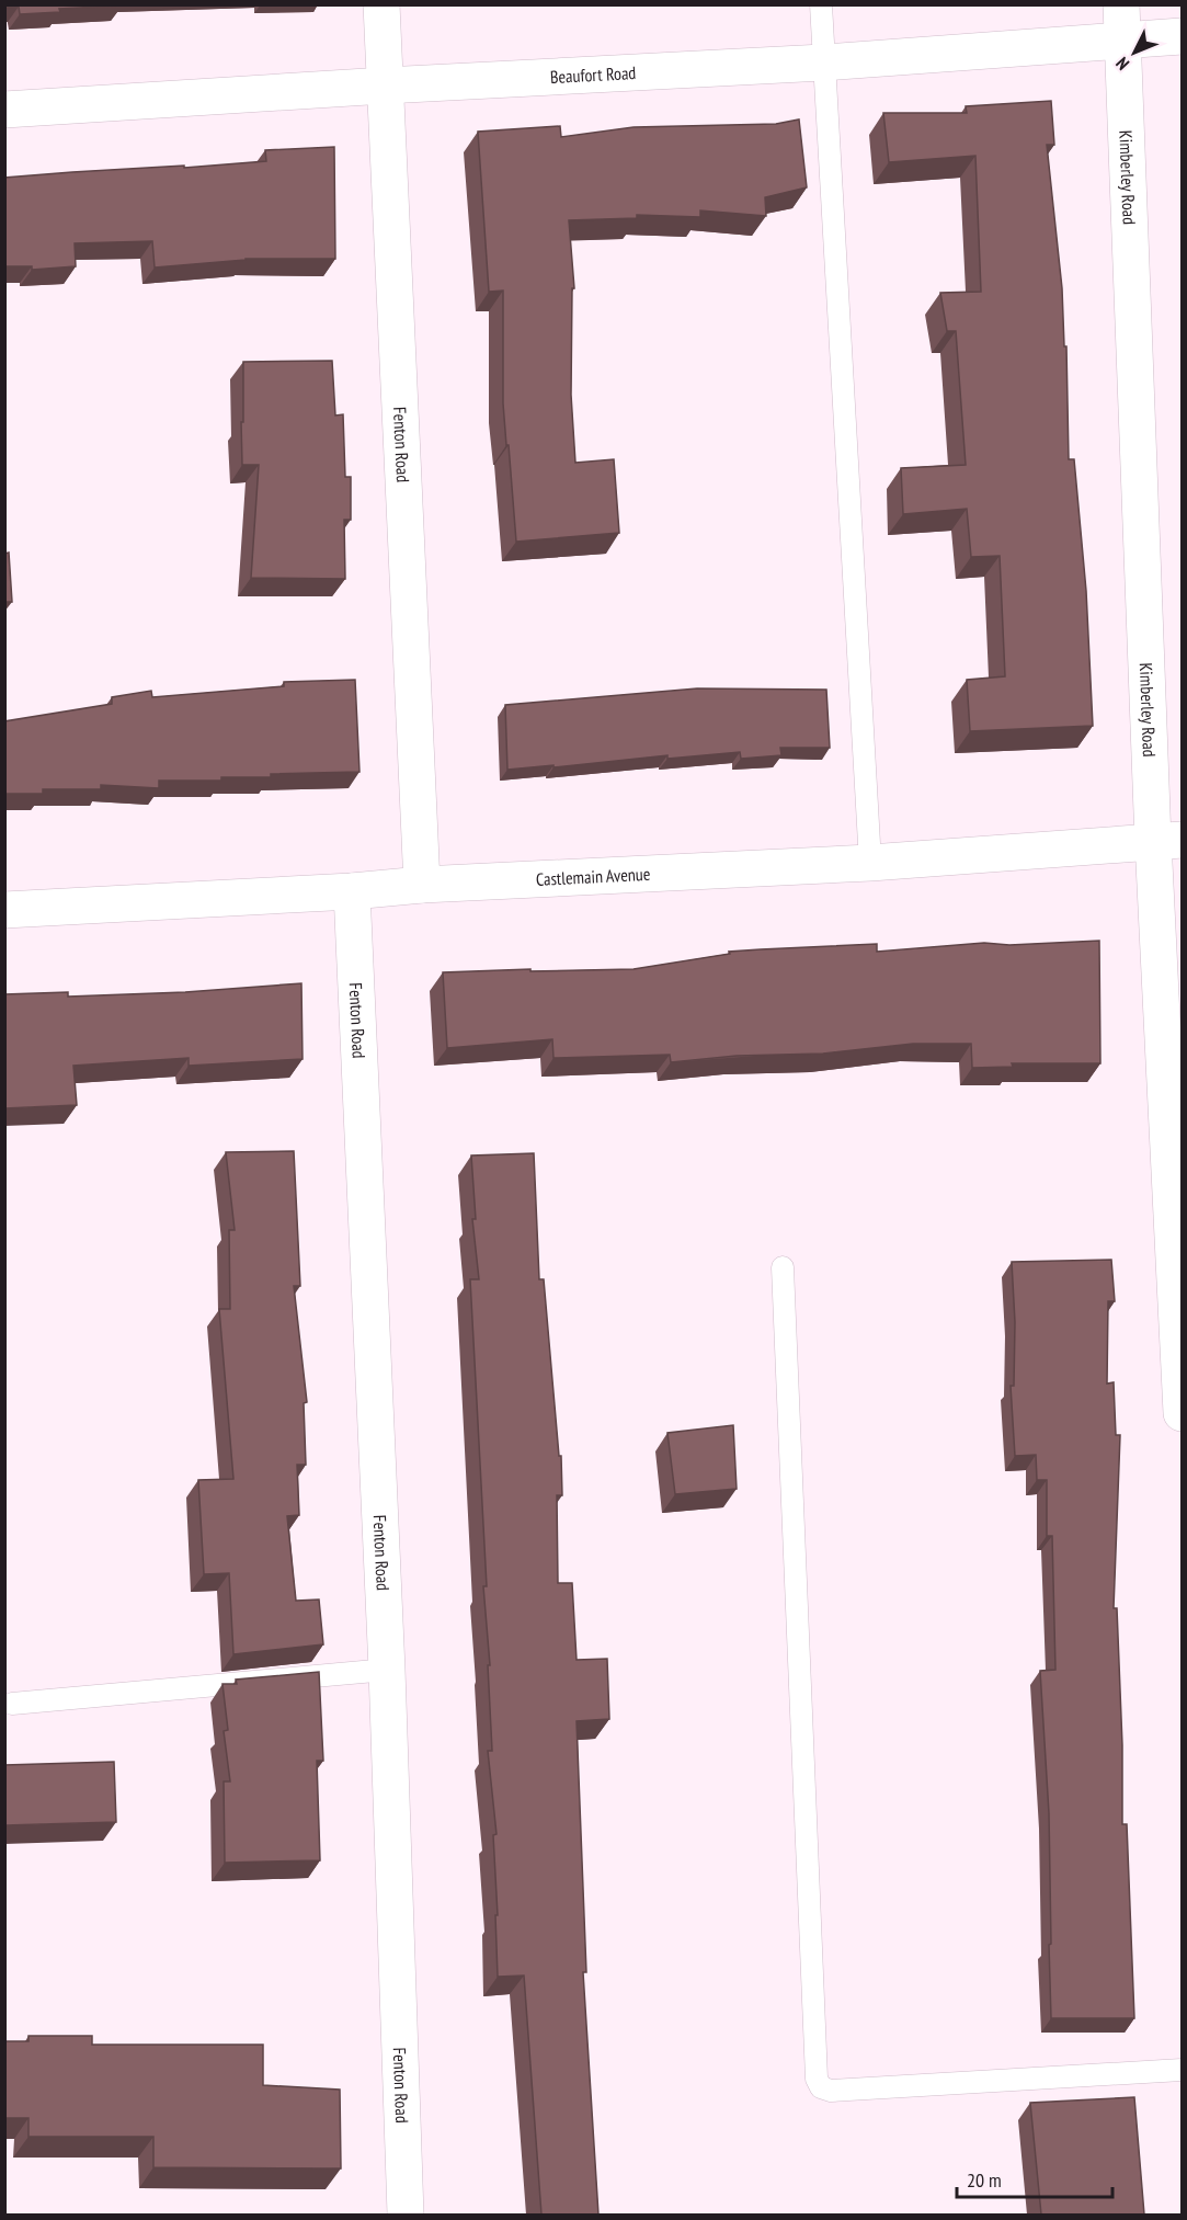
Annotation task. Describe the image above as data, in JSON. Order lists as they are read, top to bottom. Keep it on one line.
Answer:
{"streets":{"street":["Beaufort Road","Kimberley Road","Fenton Road","Castlemain Avenue"]},"crossings":[["Beaufort Road","Kimberley Road"],["Beaufort Road","Fenton Road"],["Kimberley Road","Castlemain Avenue"],["Fenton Road","Castlemain Avenue"]],"scale_bar":"20 m","north":"bottom left"}
